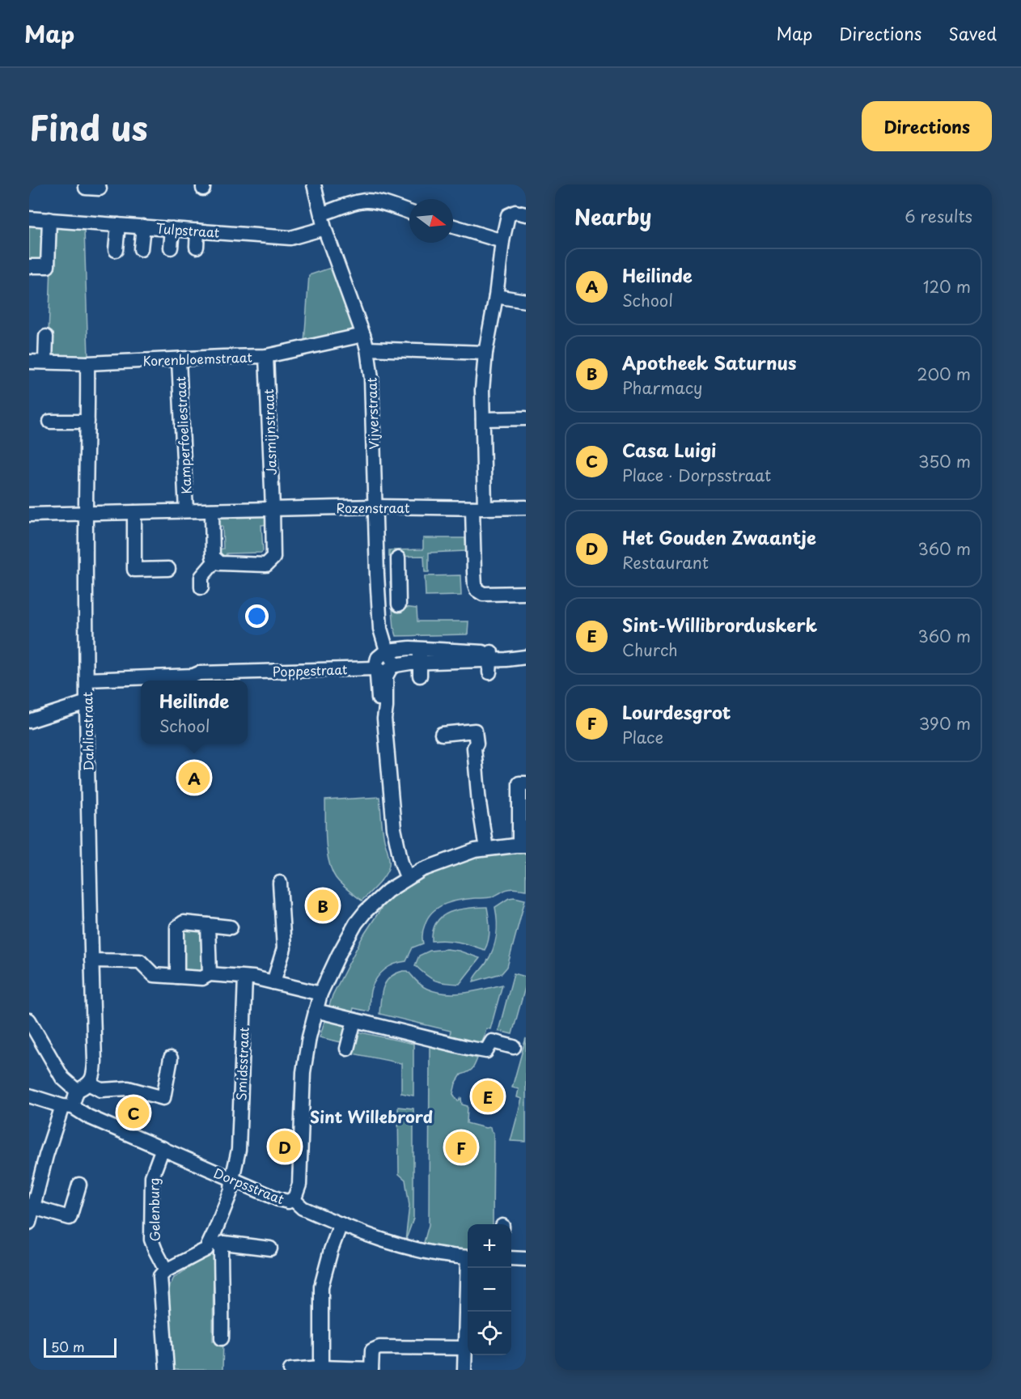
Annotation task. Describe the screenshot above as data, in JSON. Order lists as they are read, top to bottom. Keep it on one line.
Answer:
{"streets":{"street":["Tulpstraat","Korenbloemstraat","Vijverstraat","Jasmijnstraat","Kamperfoeliestraat","Rozenstraat","Poppestraat","Dahliastraat","Smidsstraat","Dorpsstraat","Gelenburg"]},"crossings":[["Tulpstraat","Vijverstraat"],["Korenbloemstraat","Vijverstraat"],["Korenbloemstraat","Jasmijnstraat"],["Korenbloemstraat","Kamperfoeliestraat"],["Korenbloemstraat","Dahliastraat"],["Vijverstraat","Rozenstraat"],["Vijverstraat","Poppestraat"],["Jasmijnstraat","Rozenstraat"],["Kamperfoeliestraat","Rozenstraat"],["Rozenstraat","Dahliastraat"],["Poppestraat","Dahliastraat"],["Smidsstraat","Dorpsstraat"],["Dorpsstraat","Gelenburg"]],"districts":["Sint Willebrord"],"scale_bar":"50 m","north":"right","page":{"header":"Map","nav":["Map","Directions","Saved"],"title":"Find us","buttons":"Directions","heading":["Nearby","6 results"],"list":[{"mark":"A","name":"Heilinde","note":"School","value":"120 m"},{"mark":"B","name":"Apotheek Saturnus","note":"Pharmacy","value":"200 m"},{"mark":"C","name":"Casa Luigi","note":"Place · Dorpsstraat","value":"350 m"},{"mark":"D","name":"Het Gouden Zwaantje","note":"Restaurant","value":"360 m"},{"mark":"E","name":"Sint-Willibrorduskerk","note":"Church","value":"360 m"},{"mark":"F","name":"Lourdesgrot","note":"Place","value":"390 m"}],"popup":["Heilinde","School"],"pins":["A","B","E","C","D","F"],"map_buttons":["+","−"],"scale":"50 m"}}
